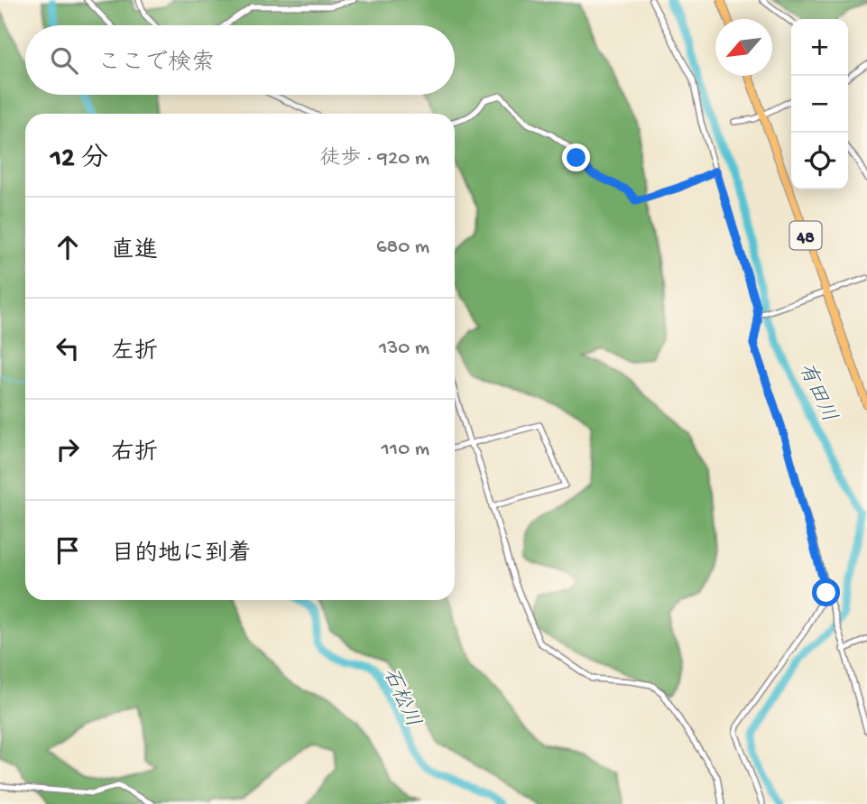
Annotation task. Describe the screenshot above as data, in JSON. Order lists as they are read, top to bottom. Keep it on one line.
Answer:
{"streets":{"main road":["48"]},"water":["有田川","石松川"],"north":"bottom left","page":{"map_buttons":["+","−"],"search":"ここで検索","heading":["12 分","徒歩 · 920 m"],"list":[["直進","680 m"],["左折","130 m"],["右折","110 m"],"目的地に到着"]}}
